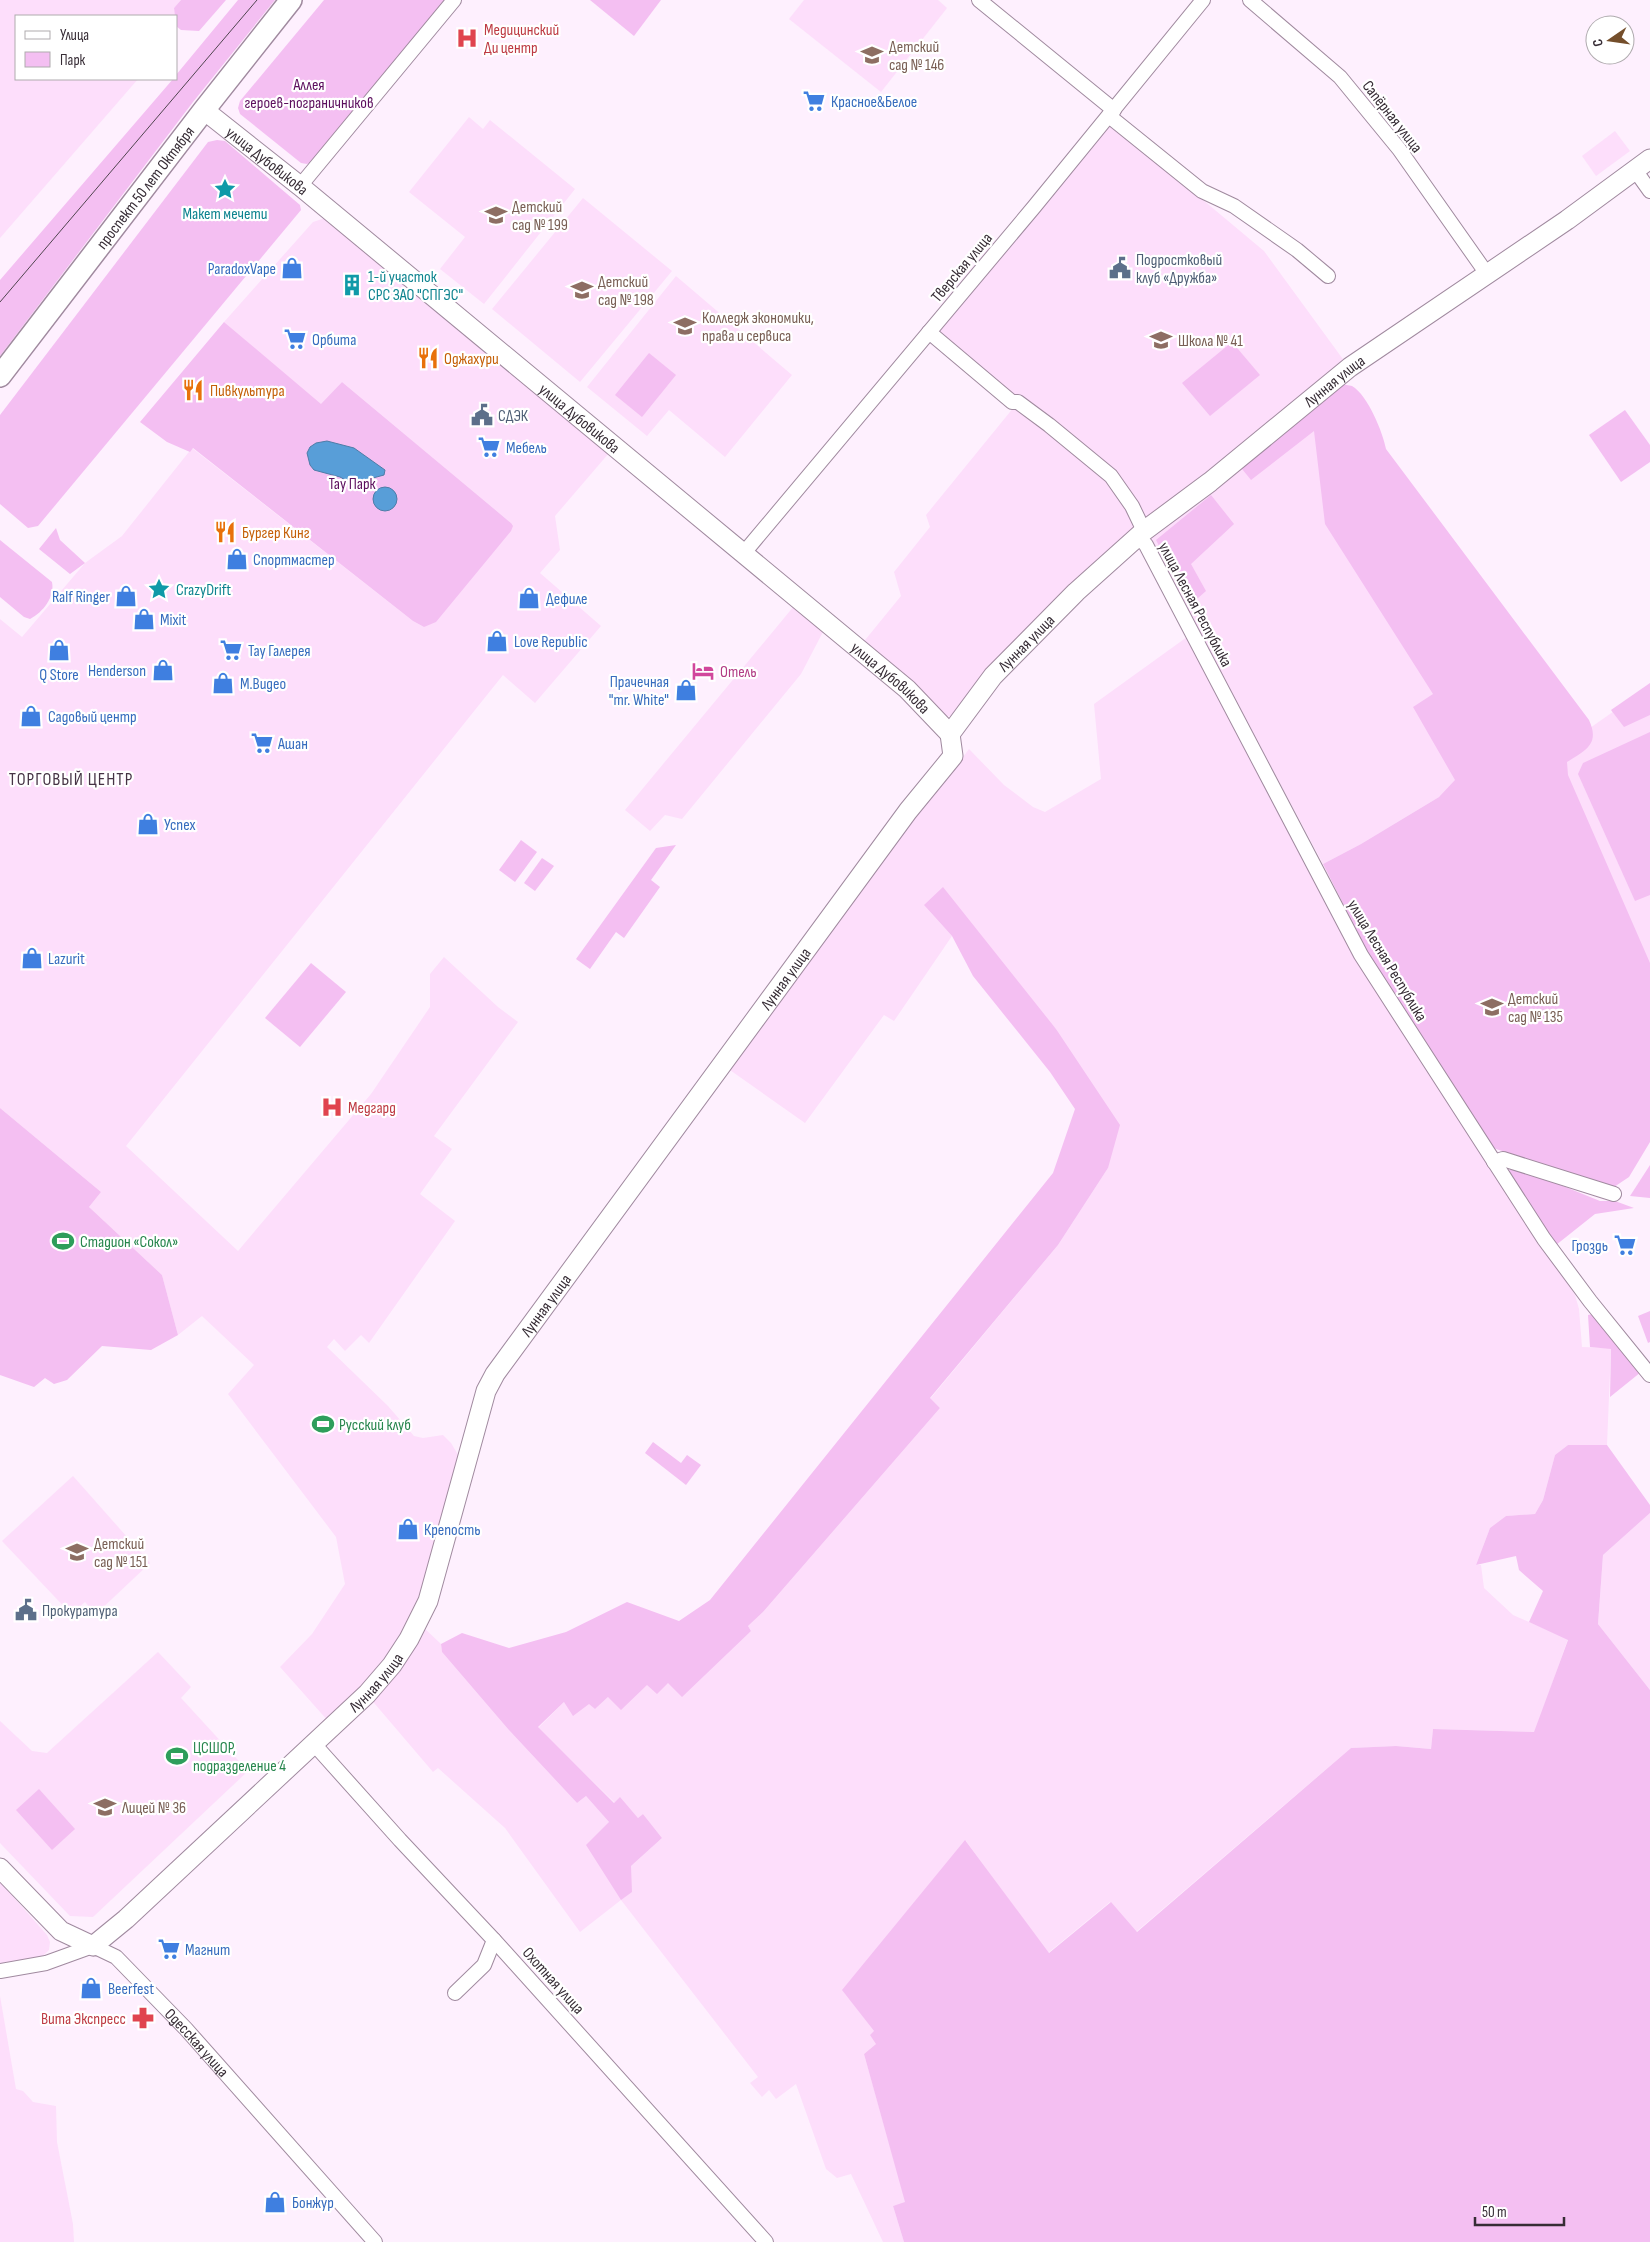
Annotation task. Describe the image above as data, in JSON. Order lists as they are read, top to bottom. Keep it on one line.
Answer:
{"streets":{"main road":["проспект 50 лет Октября"],"street":["Сапёрная улица","улица Дубовикова","Тверская улица","Лунная улица","улица Лесная Республика","Охотная улица","Одесская улица"]},"crossings":[["Сапёрная улица","Лунная улица"],["улица Дубовикова","проспект 50 лет Октября"],["улица Дубовикова","Тверская улица"],["улица Дубовикова","Лунная улица"],["Тверская улица","улица Лесная Республика"],["Лунная улица","улица Лесная Республика"],["Лунная улица","Охотная улица"],["Лунная улица","Одесская улица"]],"districts":["ТОРГОВЫЙ ЦЕНТР"],"parks":["Аллея героев-пограничников","Тау Парк"],"places":{"hospital":["Медицинский Ди центр","Медгард"],"school or university":["Детский сад № 146","Детский сад № 199","Детский сад № 198","Колледж экономики, права и сервиса","Школа № 41","Детский сад № 135","Детский сад № 151","Лицей № 36"],"supermarket":["Красное&Белое","Орбита","Мебель","Тау Галерея","Ашан","Гроздь","Магнит"],"place":["Макет мечети","CrazyDrift"],"shop":["ParadoxVape","Спортмастер","Ralf Ringer","Дефиле","Mixit","Love Republic","Q Store","Henderson","М.Видео","Прачечная \"mr. White\"","Садовый центр","Успех","Lazurit","Крепость","Beerfest","Бонжур"],"public building":["Подростковый клуб «Дружба»","СДЭК","Прокуратура"],"building":["1-й участок СРС ЗАО \"СПГЭС\""],"restaurant":["Оджахури","Пивкультура","Бургер Кинг"],"hotel":["Отель"],"sports":["Стадион «Сокол»","Русский клуб","ЦСШОР, подразделение 4"],"pharmacy":["Вита Экспресс"]},"legend":["Улица","Парк"],"scale_bar":"50 m","north":"left"}
